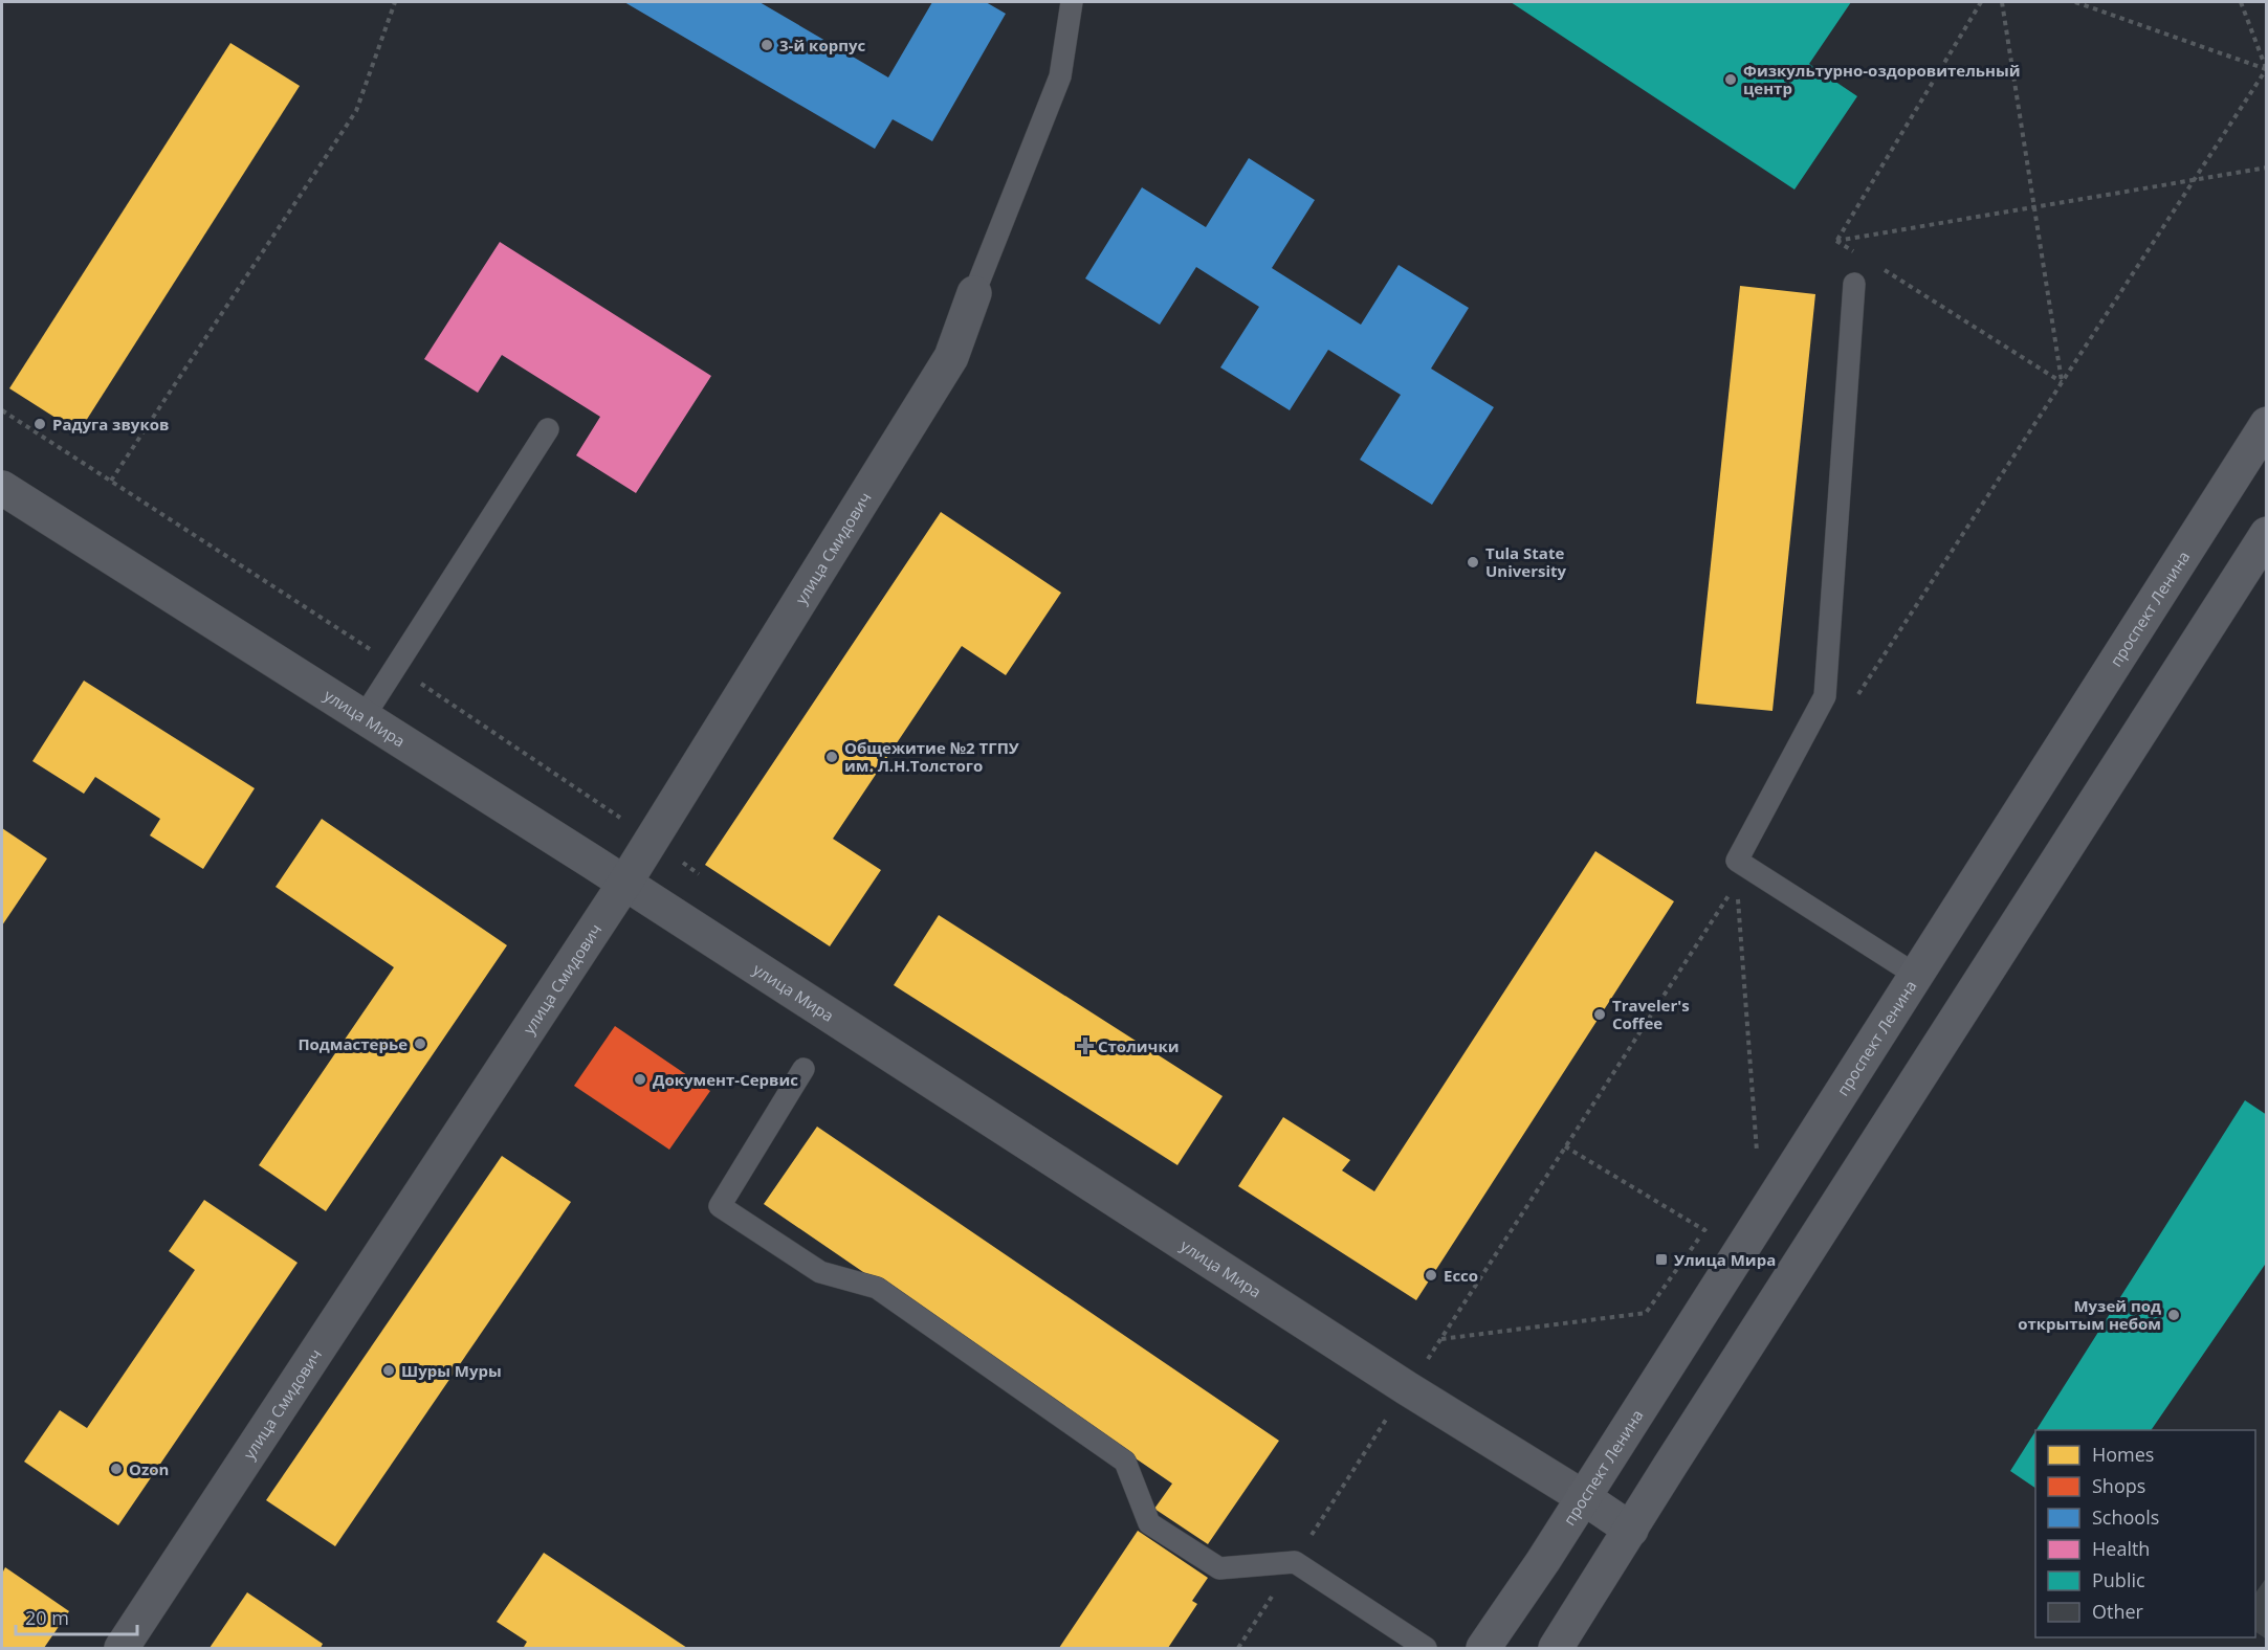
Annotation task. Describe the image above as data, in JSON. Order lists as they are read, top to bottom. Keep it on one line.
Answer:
{"streets":{"main road":["проспект Ленина"],"street":["улица Смидович","улица Мира"]},"crossings":[["улица Смидович","улица Мира"],["проспект Ленина","улица Мира"]],"places":{"other":["3-й корпус","Физкультурно-оздоровительный центр","Радуга звуков","Tula State University","Общежитие №2 ТГПУ им. Л.Н.Толстого","Traveler's Coffee","Подмастерье","Документ-Сервис","Ecco","Музей под открытым небом","Шуры Муры","Ozon"],"health":["Столички"],"transit":["Улица Мира"]},"legend":["Homes","Shops","Schools","Health","Public","Other"],"scale_bar":"20 m"}
